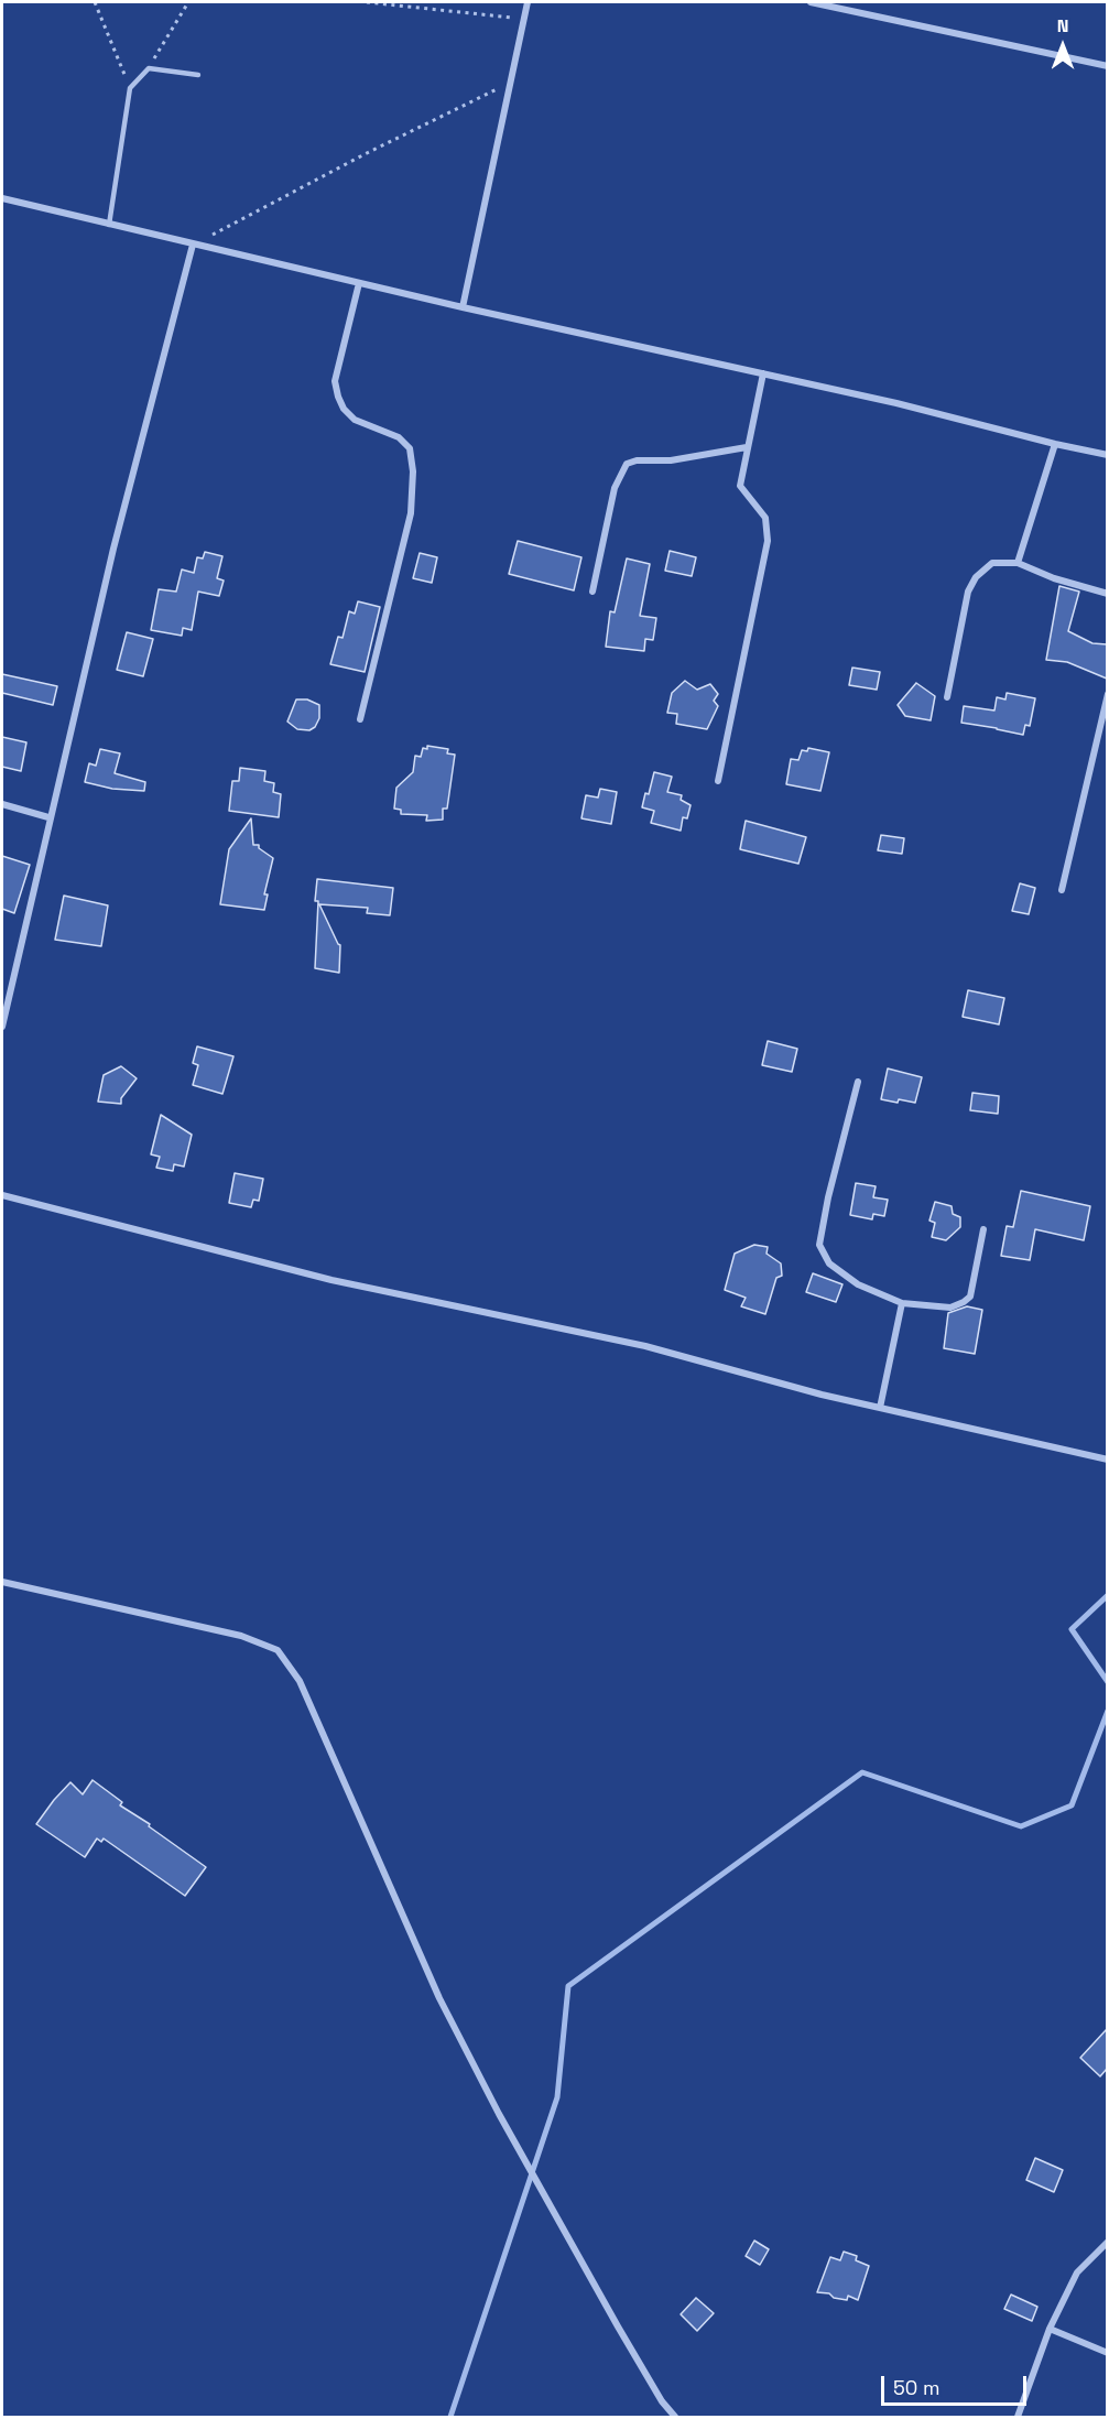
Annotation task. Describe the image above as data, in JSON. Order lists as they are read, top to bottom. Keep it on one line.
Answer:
{"scale_bar":"50 m","north":"top"}
